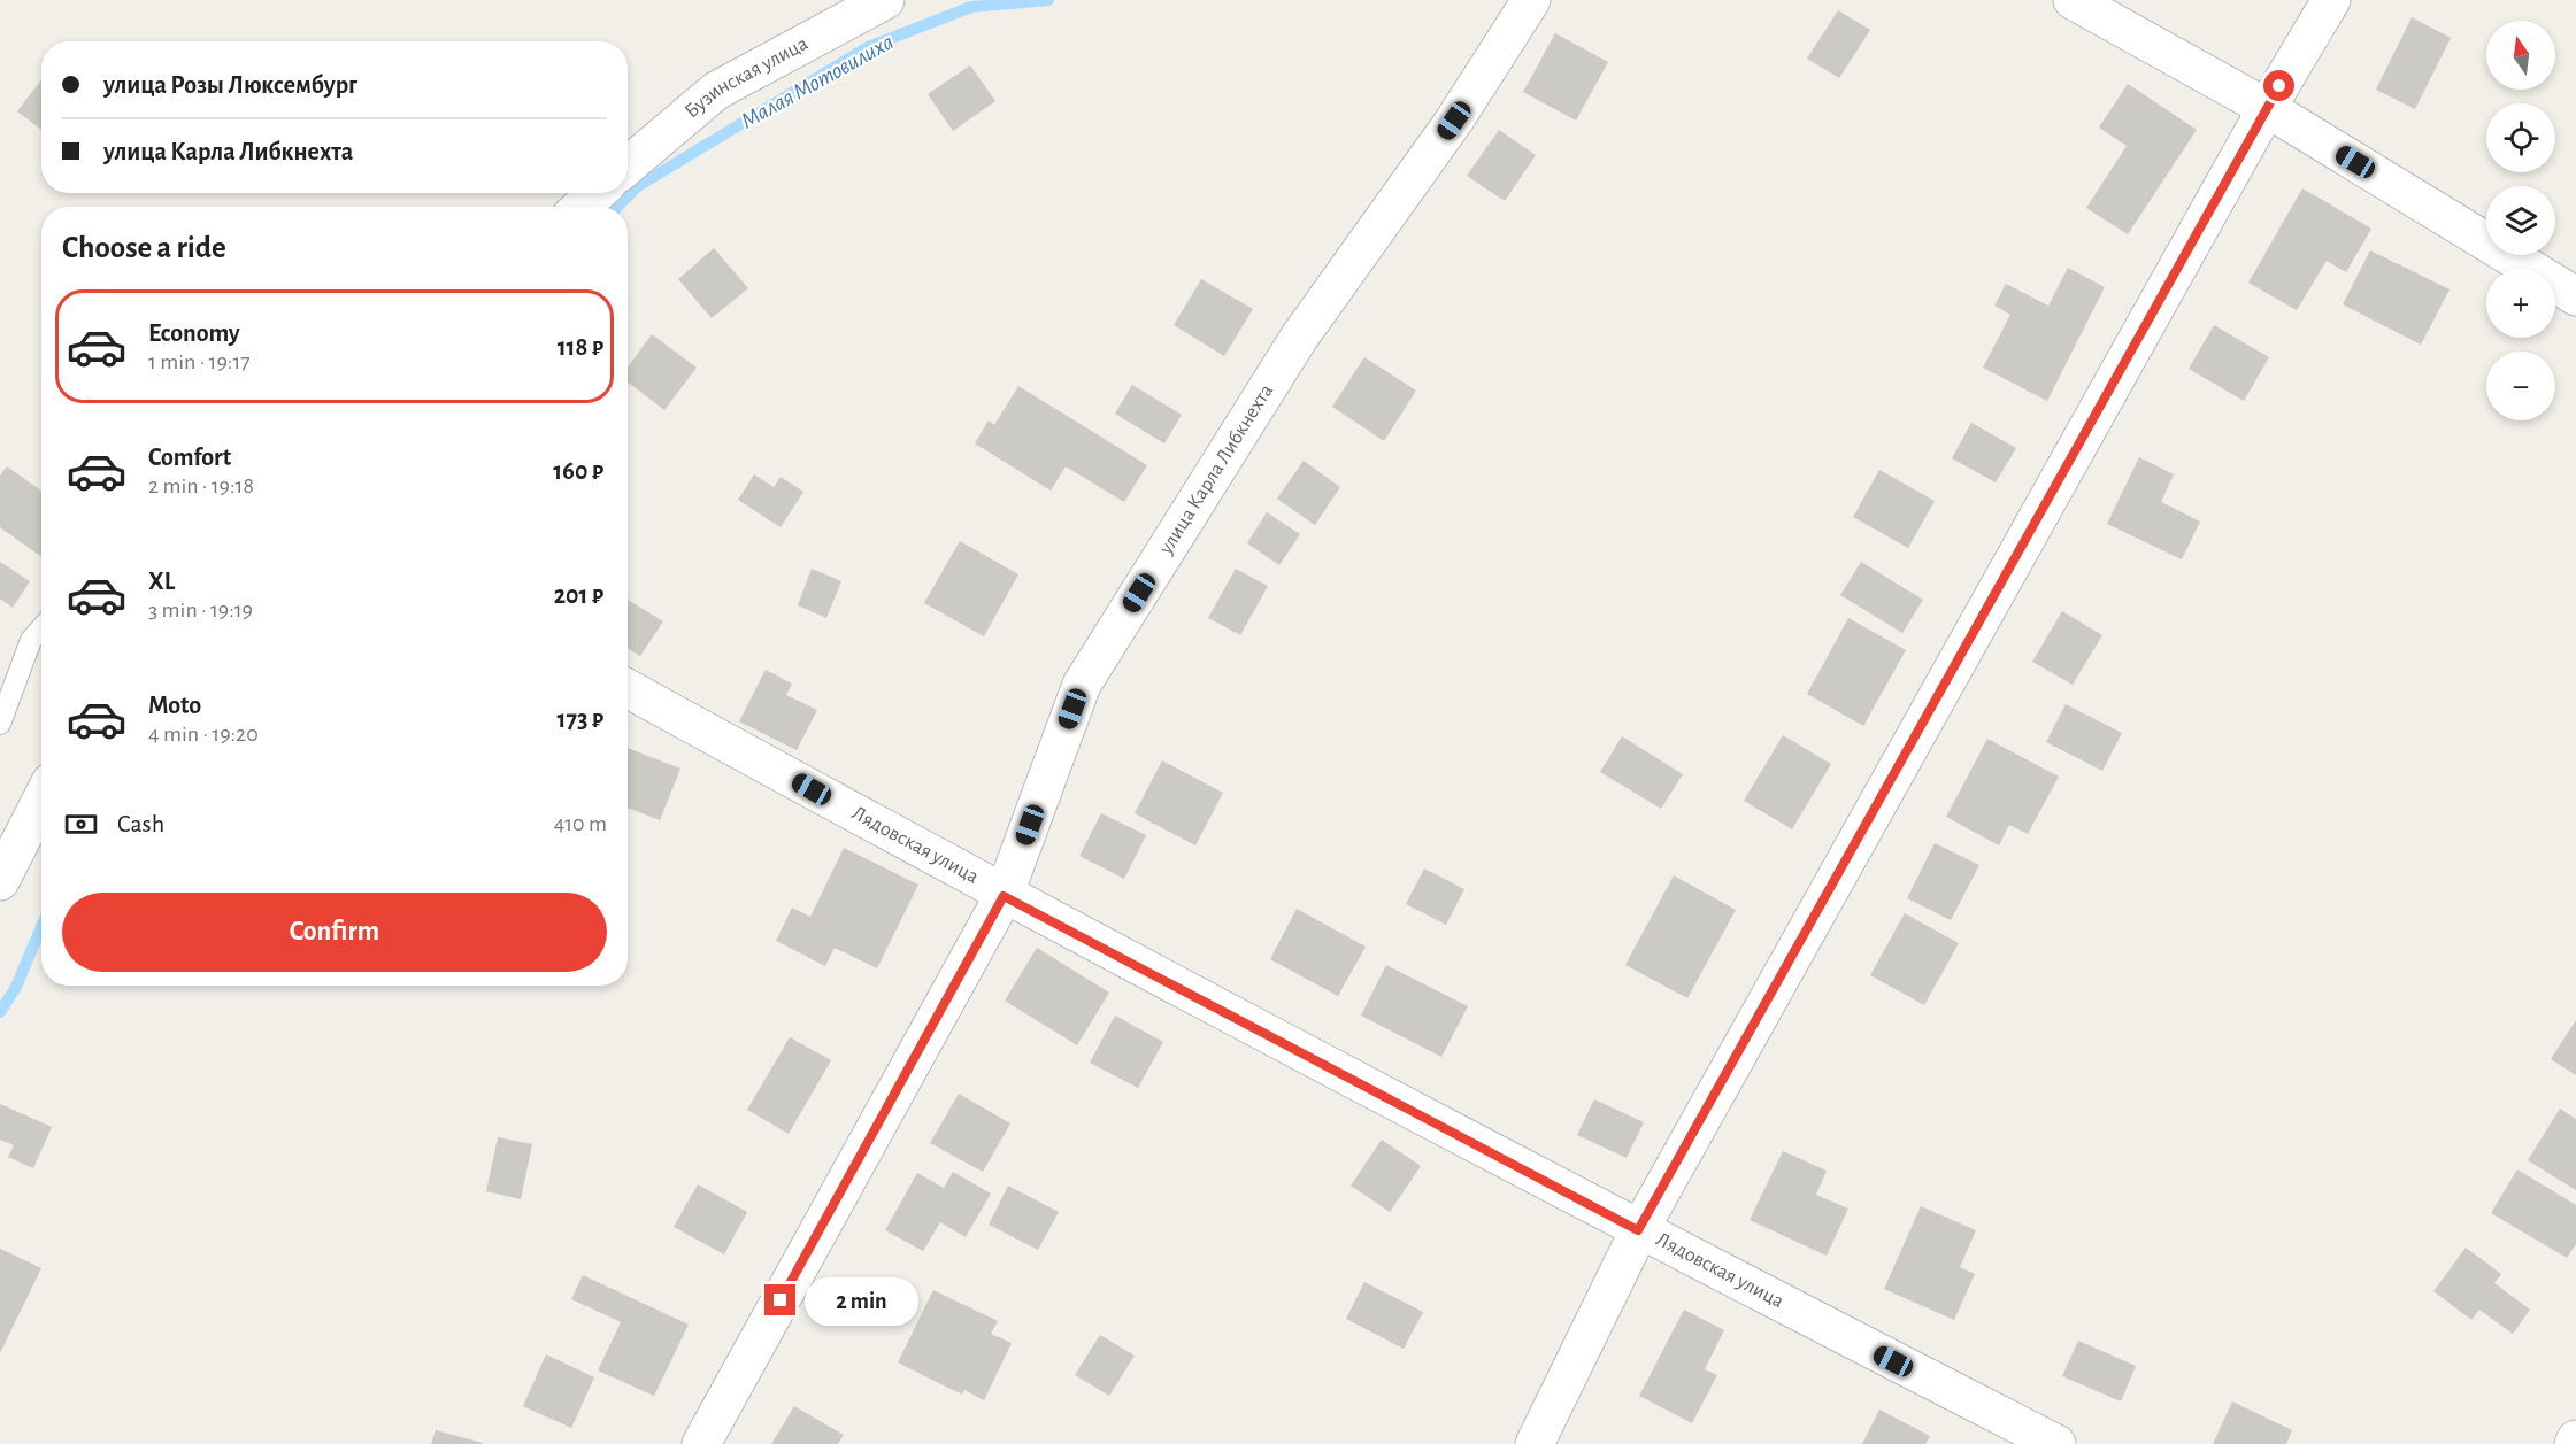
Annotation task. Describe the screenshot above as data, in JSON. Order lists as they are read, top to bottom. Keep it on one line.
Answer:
{"streets":{"street":["Бузинская улица","улица Карла Либкнехта","Лядовская улица"]},"crossings":[["улица Карла Либкнехта","Лядовская улица"]],"water":["Малая Мотовилиха"],"north":"top","page":{"map_buttons":["+","−"],"banner":["улица Розы Люксембург","улица Карла Либкнехта"],"heading":"Choose a ride","list":[{"name":"Economy","note":"1 min · 19:17","value":"118 ₽"},{"name":"Comfort","note":"2 min · 19:18","value":"160 ₽"},{"name":"XL","note":"3 min · 19:19","value":"201 ₽"},{"name":"Moto","note":"4 min · 19:20","value":"173 ₽"}],"pay":["Cash","410 m"],"buttons":"Confirm","bubble":"2 min"}}
